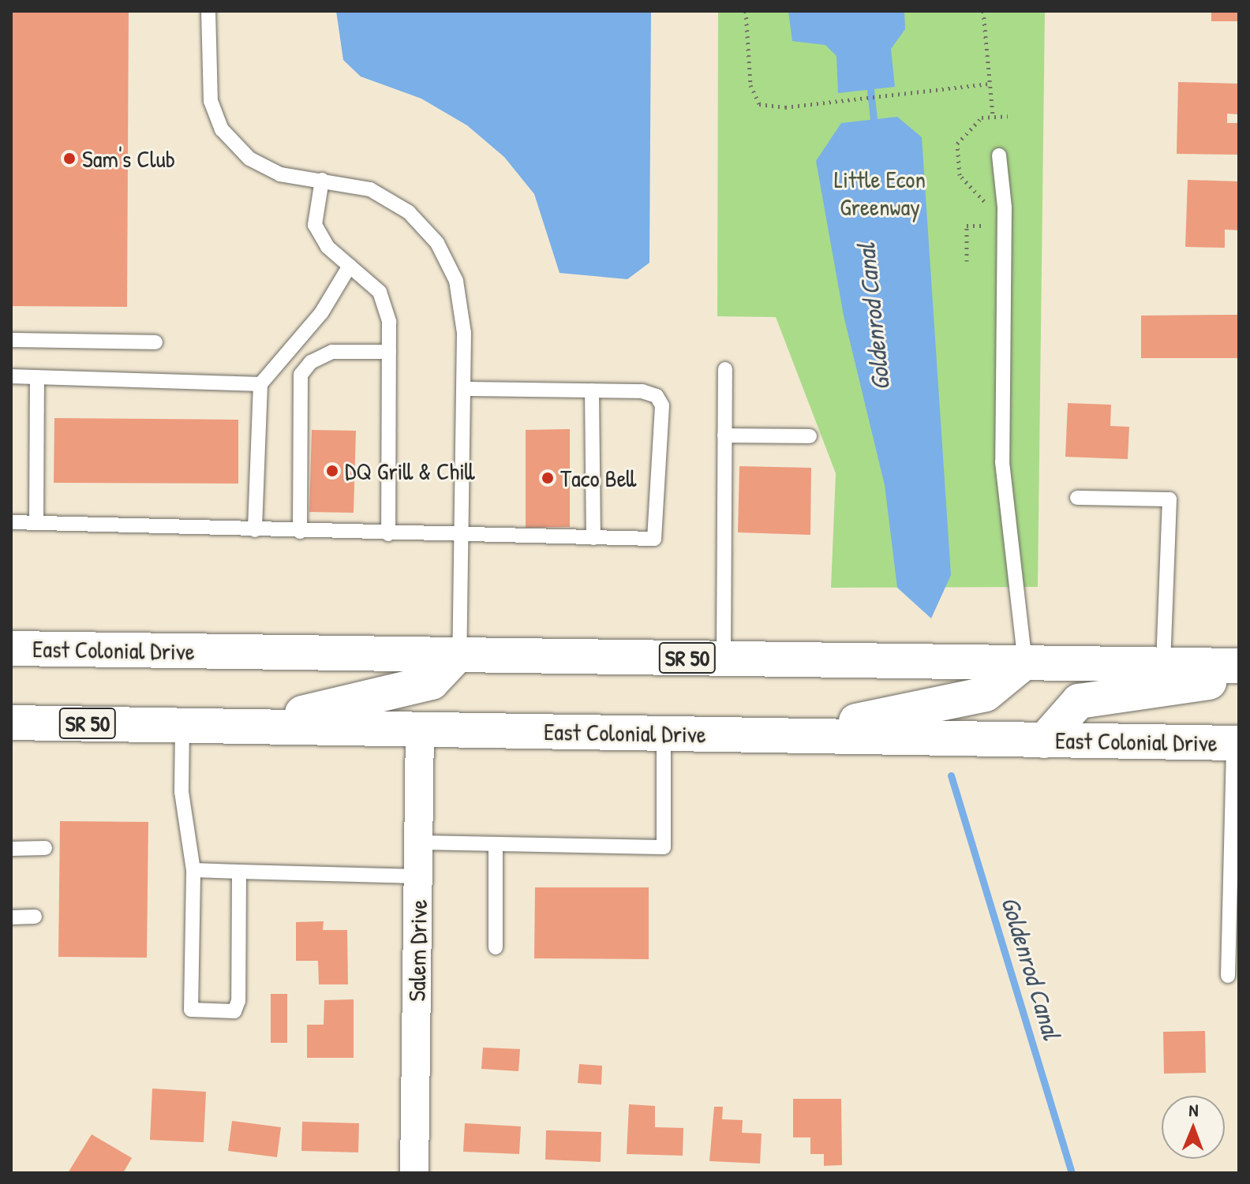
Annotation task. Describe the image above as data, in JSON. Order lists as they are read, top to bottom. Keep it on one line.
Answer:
{"streets":{"highway":["East Colonial Drive","SR 50"],"street":["Salem Drive"]},"crossings":[["East Colonial Drive","Salem Drive"]],"water":["Goldenrod Canal"],"parks":["Little Econ Greenway"],"places":["Sam's Club","DQ Grill & Chill","Taco Bell"],"north":"top"}
